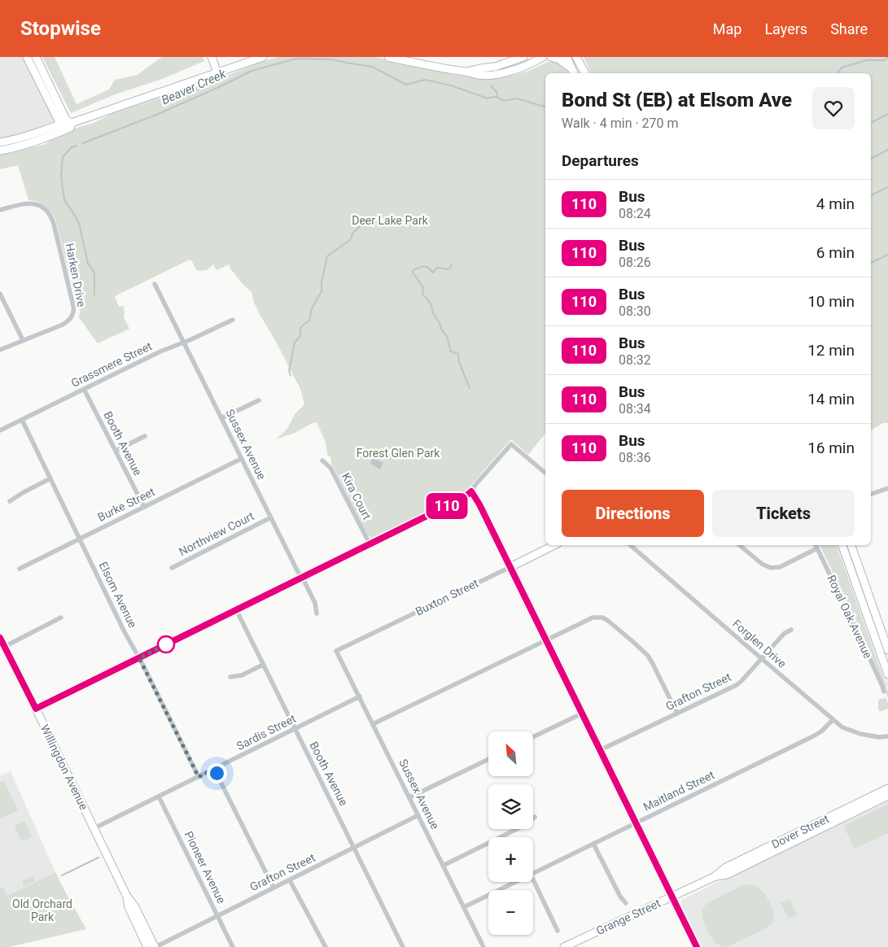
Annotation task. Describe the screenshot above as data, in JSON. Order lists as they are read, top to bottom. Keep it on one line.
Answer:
{"streets":{"main road":["Buxton Street","Royal Oak Avenue","Willingdon Avenue","Dover Street","Grange Street"],"street":["Harken Drive","Grassmere Street","Booth Avenue","Sussex Avenue","Kira Court","Burke Street","Northview Court","Elsom Avenue","Forglen Drive","Grafton Street","Sardis Street","Maitland Street","Pioneer Avenue"]},"crossings":[["Grassmere Street","Booth Avenue"],["Grassmere Street","Sussex Avenue"],["Grassmere Street","Elsom Avenue"],["Booth Avenue","Burke Street"],["Booth Avenue","Grafton Street"],["Booth Avenue","Sardis Street"],["Sussex Avenue","Burke Street"],["Sussex Avenue","Northview Court"],["Sussex Avenue","Buxton Street"],["Sussex Avenue","Grafton Street"],["Sussex Avenue","Sardis Street"],["Sussex Avenue","Maitland Street"],["Burke Street","Elsom Avenue"],["Elsom Avenue","Sardis Street"],["Forglen Drive","Grafton Street"],["Forglen Drive","Maitland Street"],["Grafton Street","Willingdon Avenue"],["Grafton Street","Pioneer Avenue"],["Sardis Street","Willingdon Avenue"],["Sardis Street","Pioneer Avenue"],["Dover Street","Grange Street"]],"water":["Beaver Creek"],"parks":["Deer Lake Park","Forest Glen Park","Old Orchard Park"],"lines":["bus line 110"],"north":"top left","page":{"header":"Stopwise","nav":["Map","Layers","Share"],"on_map":"110","heading":[["Bond St (EB) at Elsom Ave","Walk · 4 min · 270 m"],"Departures"],"list":[{"mark":"110","name":"Bus","note":"08:24","value":"4 min"},{"mark":"110","name":"Bus","note":"08:26","value":"6 min"},{"mark":"110","name":"Bus","note":"08:30","value":"10 min"},{"mark":"110","name":"Bus","note":"08:32","value":"12 min"},{"mark":"110","name":"Bus","note":"08:34","value":"14 min"},{"mark":"110","name":"Bus","note":"08:36","value":"16 min"}],"buttons":["Directions","Tickets"],"map_buttons":["+","−"]}}
